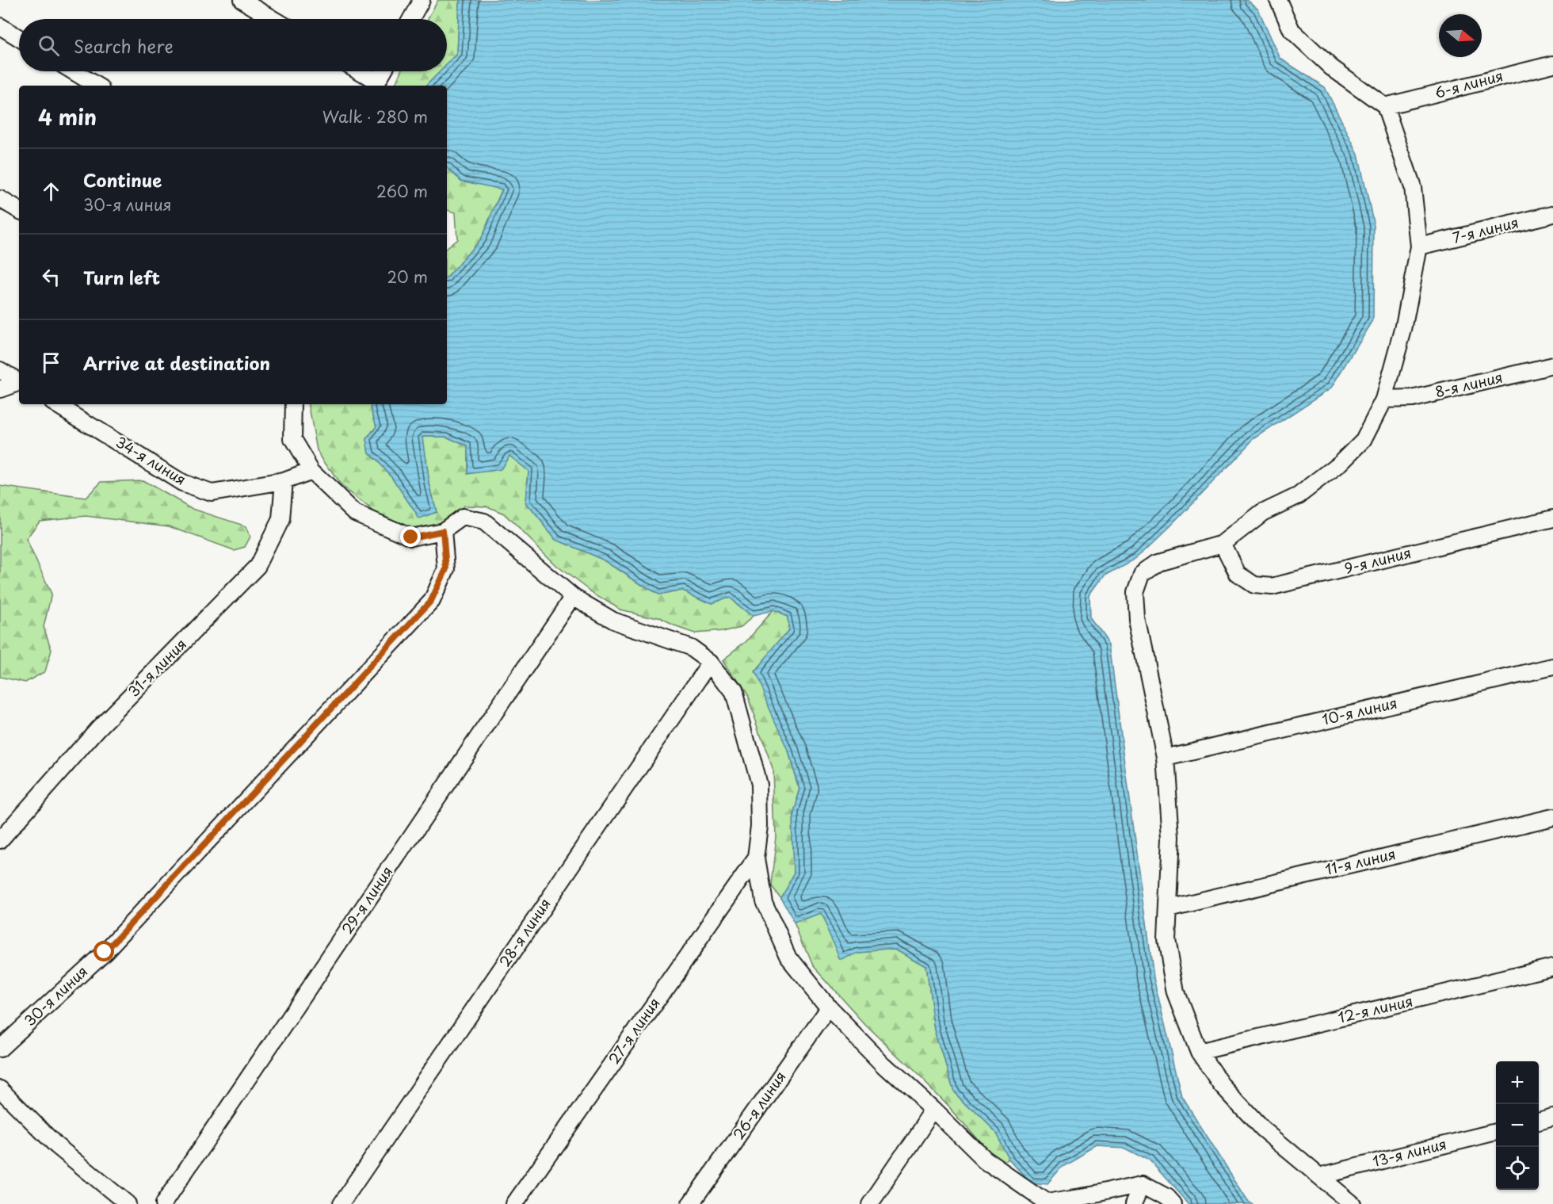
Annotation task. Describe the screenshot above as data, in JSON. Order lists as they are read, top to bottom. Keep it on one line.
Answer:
{"streets":{"street":["6-я линия","7-я линия","8-я линия","34-я линия","9-я линия","31-я линия","10-я линия","11-я линия","29-я линия","28-я линия","30-я линия","12-я линия","27-я линия","26-я линия","13-я линия"]},"crossings":[["34-я линия","31-я линия"]],"north":"right","page":{"search":"Search here","heading":["4 min","Walk · 280 m"],"list":[["Continue","30-я линия","260 m"],["Turn left","20 m"],"Arrive at destination"],"map_buttons":["+","−"]}}
